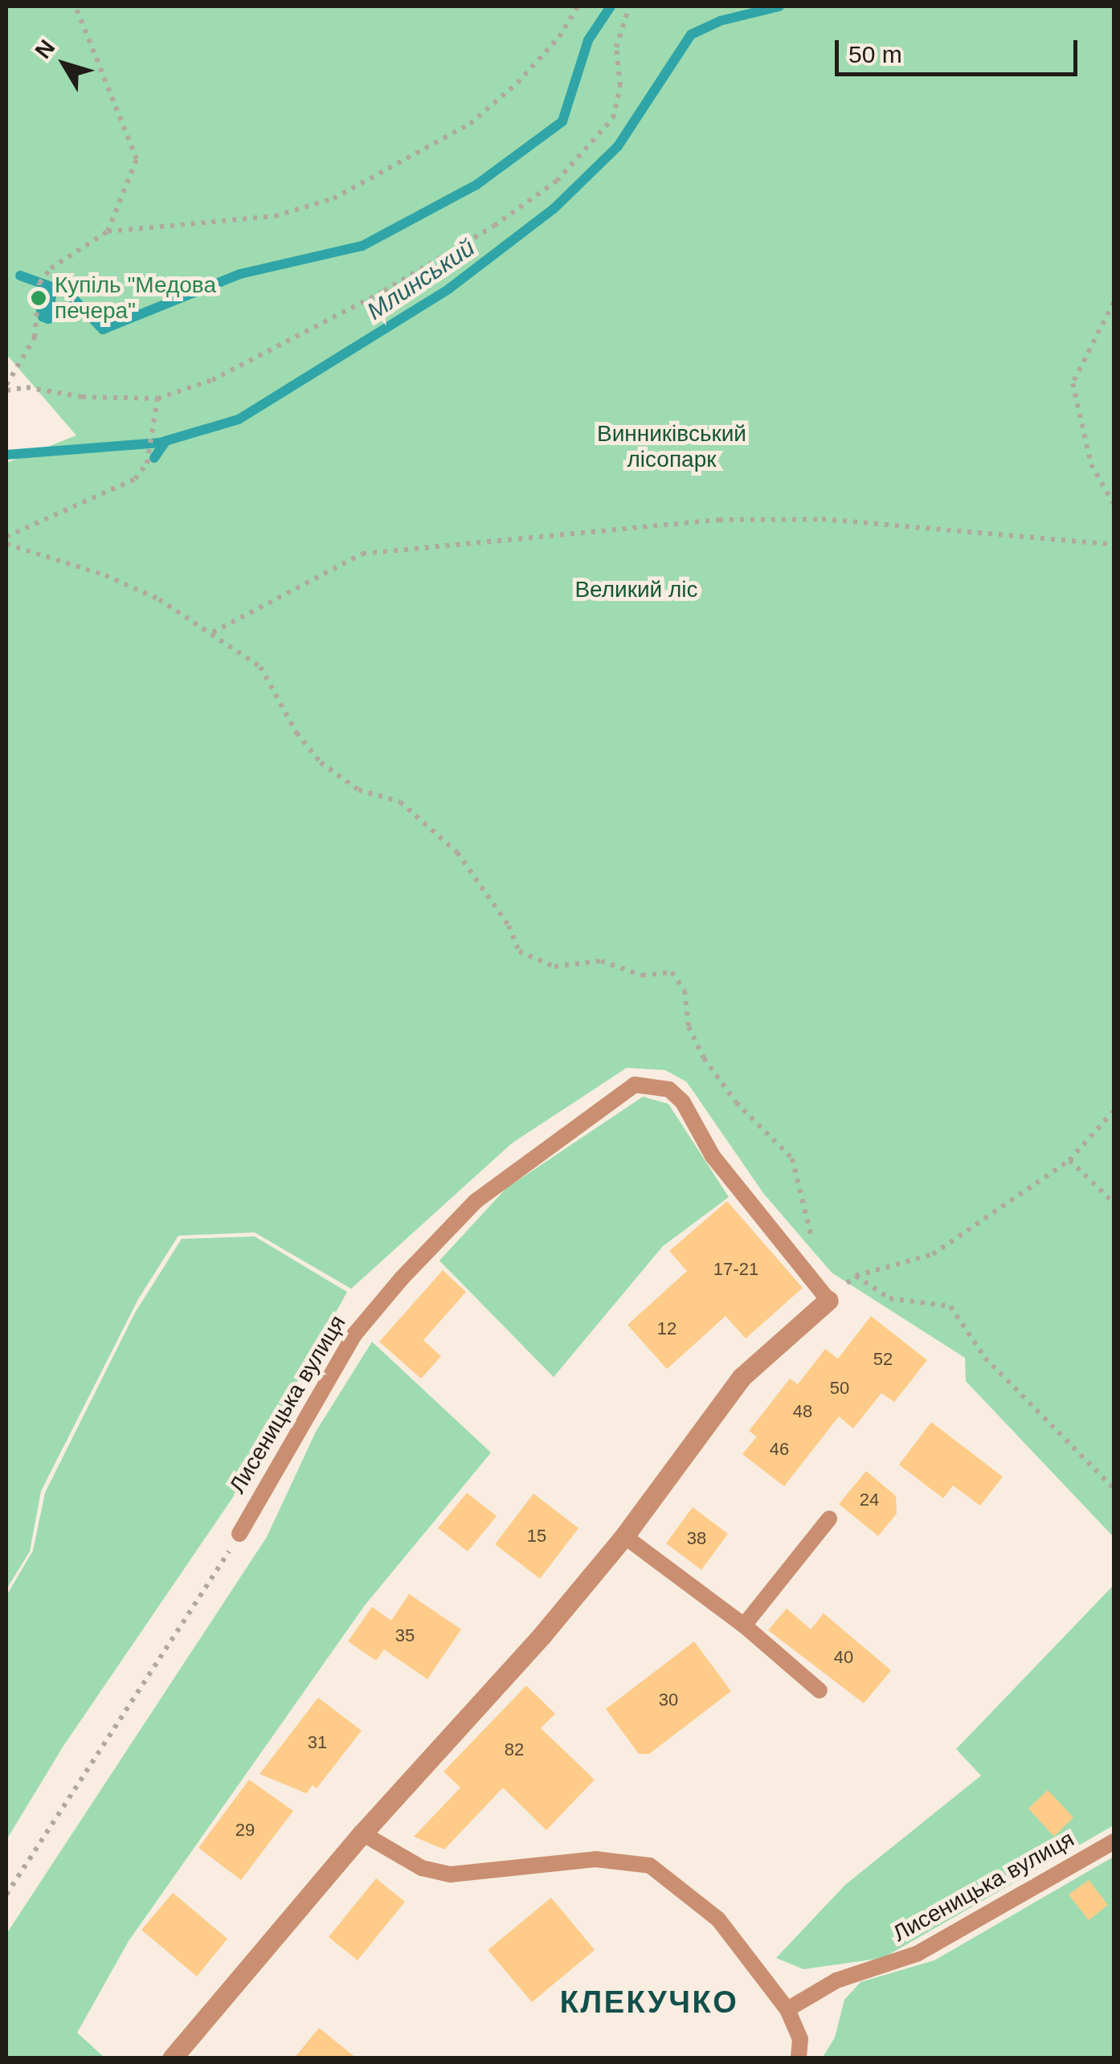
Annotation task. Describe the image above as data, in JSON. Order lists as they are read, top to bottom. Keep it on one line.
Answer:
{"streets":{"lane":["Лисеницька вулиця"]},"districts":["КЛЕКУЧКО"],"water":["Млинський"],"parks":["Винниківський лісопарк","Великий ліс"],"places":["Купіль \"Медова печера\""],"house_numbers":["17-21","12","52","50","48","46","24","15","38","35","40","30","31","82","29"],"scale_bar":"50 m","north":"top left"}
